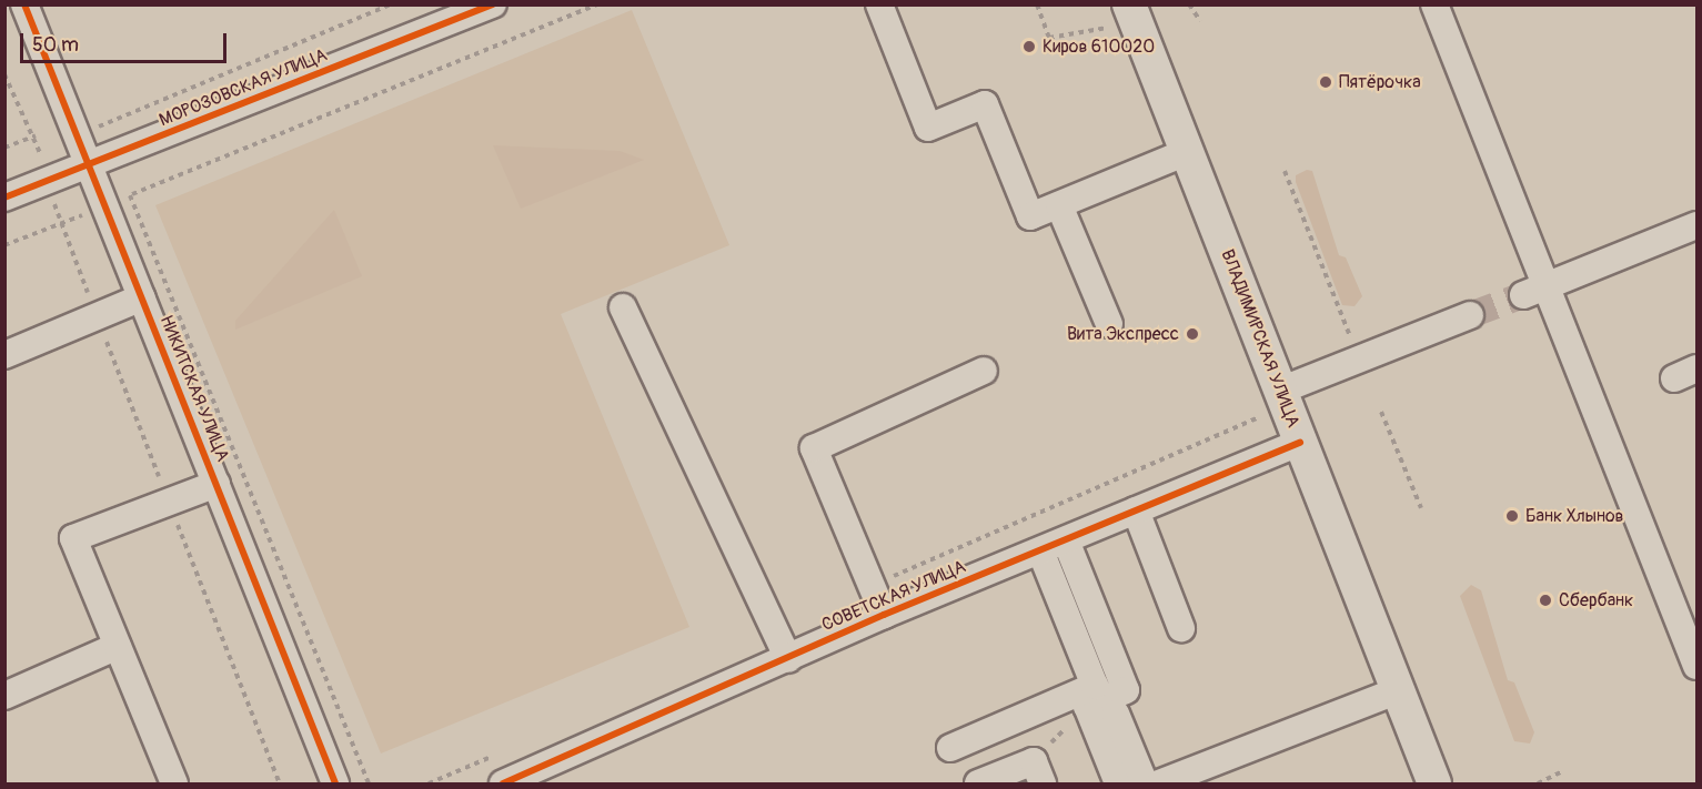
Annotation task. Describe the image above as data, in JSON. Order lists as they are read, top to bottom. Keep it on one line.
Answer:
{"streets":{"main road":["ВЛАДИМИРСКАЯ УЛИЦА"],"street":["МОРОЗОВСКАЯ УЛИЦА","НИКИТСКАЯ УЛИЦА","СОВЕТСКАЯ УЛИЦА"]},"crossings":[["МОРОЗОВСКАЯ УЛИЦА","НИКИТСКАЯ УЛИЦА"],["ВЛАДИМИРСКАЯ УЛИЦА","СОВЕТСКАЯ УЛИЦА"]],"places":["Киров 610020","Пятёрочка","Вита Экспресс","Банк Хлынов","Сбербанк"],"scale_bar":"50 m"}
